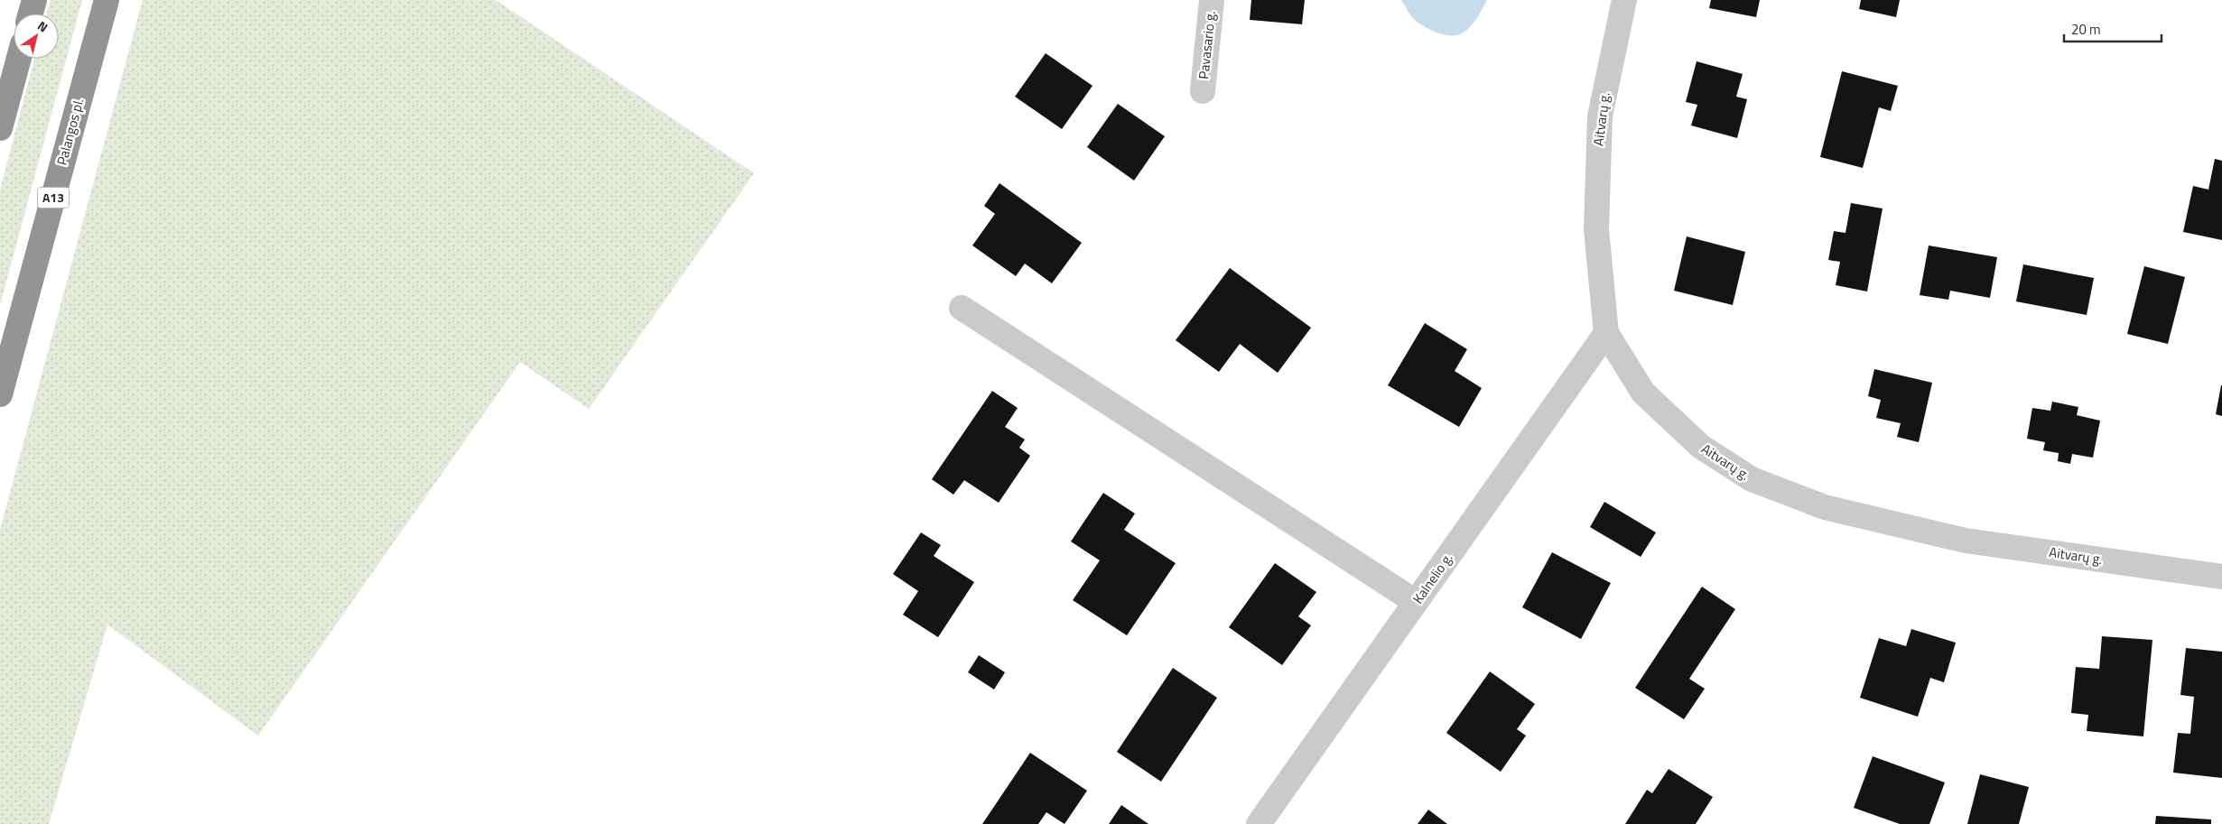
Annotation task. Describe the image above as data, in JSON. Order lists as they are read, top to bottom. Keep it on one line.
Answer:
{"streets":{"highway":["Palangos pl.","A13"],"street":["Pavasario g.","Aitvarų g.","Kalnelio g."]},"crossings":[["Aitvarų g.","Kalnelio g."]],"scale_bar":"20 m","north":"top right"}
